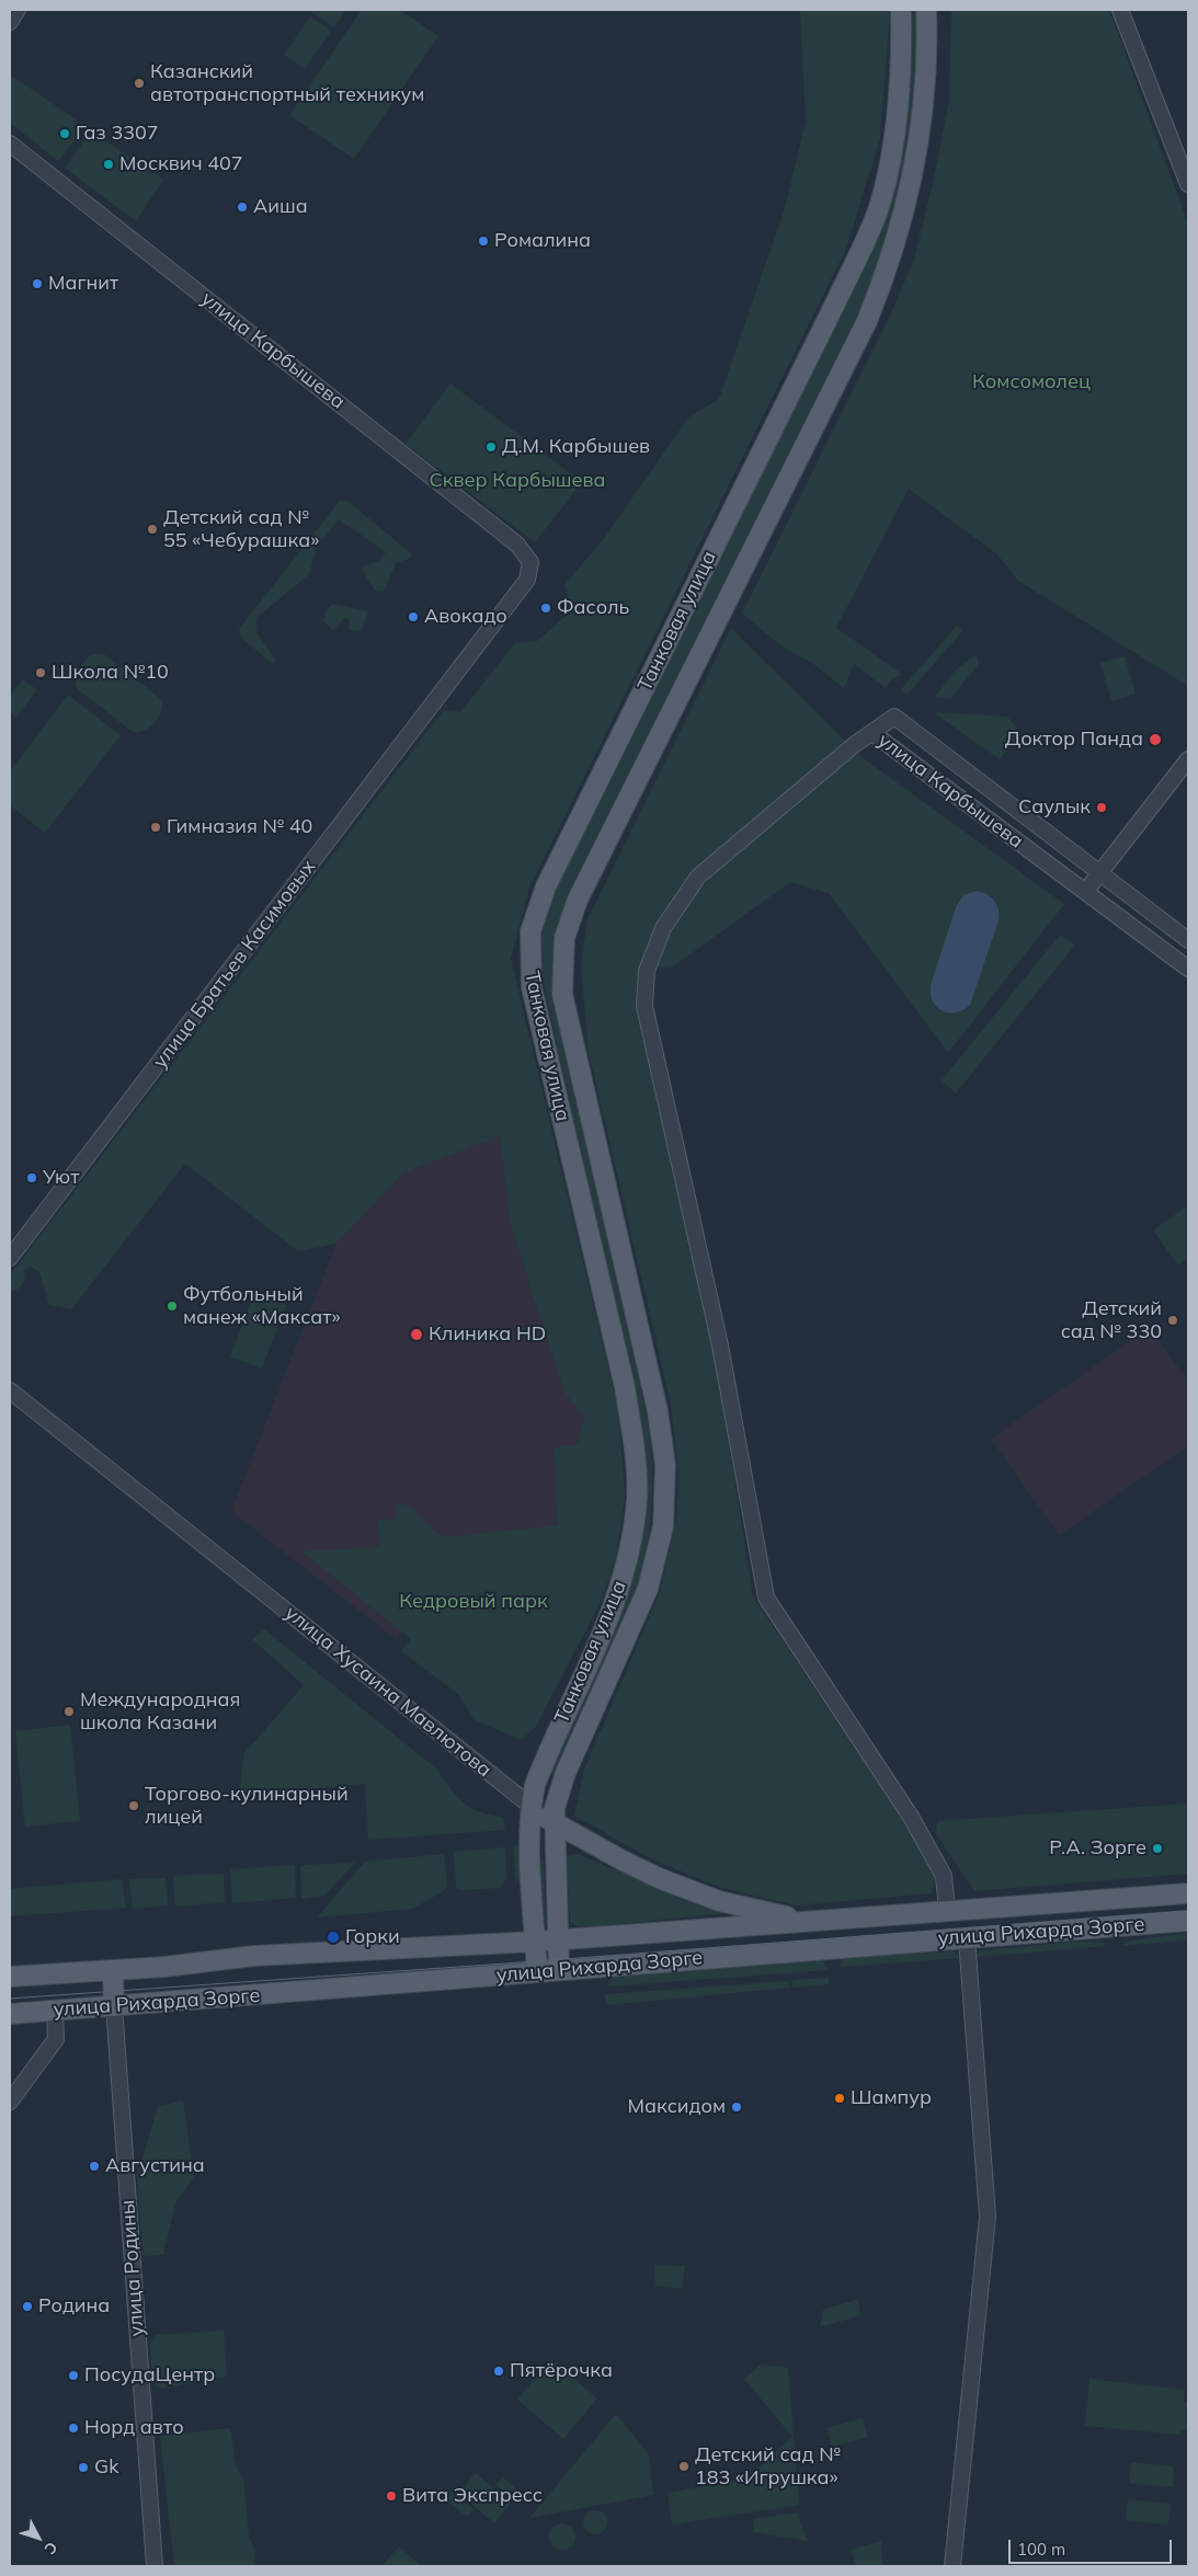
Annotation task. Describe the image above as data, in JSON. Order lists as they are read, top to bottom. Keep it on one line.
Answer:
{"streets":{"main road":["Танковая улица","улица Хусаина Мавлютова","улица Рихарда Зорге","улица Родины"],"street":["улица Карбышева","улица Братьев Касимовых"]},"crossings":[["улица Карбышева","улица Братьев Касимовых"],["Танковая улица","улица Хусаина Мавлютова"],["Танковая улица","улица Рихарда Зорге"],["улица Хусаина Мавлютова","улица Рихарда Зорге"],["улица Рихарда Зорге","улица Родины"]],"parks":["Комсомолец","Сквер Карбышева","Кедровый парк"],"places":["Казанский автотранспортный техникум","Газ 3307","Москвич 407","Аиша","Ромалина","Магнит","Д.М. Карбышев","Детский сад № 55 «Чебурашка»","Фасоль","Авокадо","Школа №10","Доктор Панда","Саулык","Гимназия № 40","Уют","Футбольный манеж «Максат»","Детский сад № 330","Клиника HD","Международная школа Казани","Торгово-кулинарный лицей","Р.А. Зорге","Горки","Шампур","Максидом","Августина","Родина","Пятёрочка","ПосудаЦентр","Норд авто","Детский сад № 183 «Игрушка»","Gk","Вита Экспресс"],"scale_bar":"100 m","north":"bottom right"}
